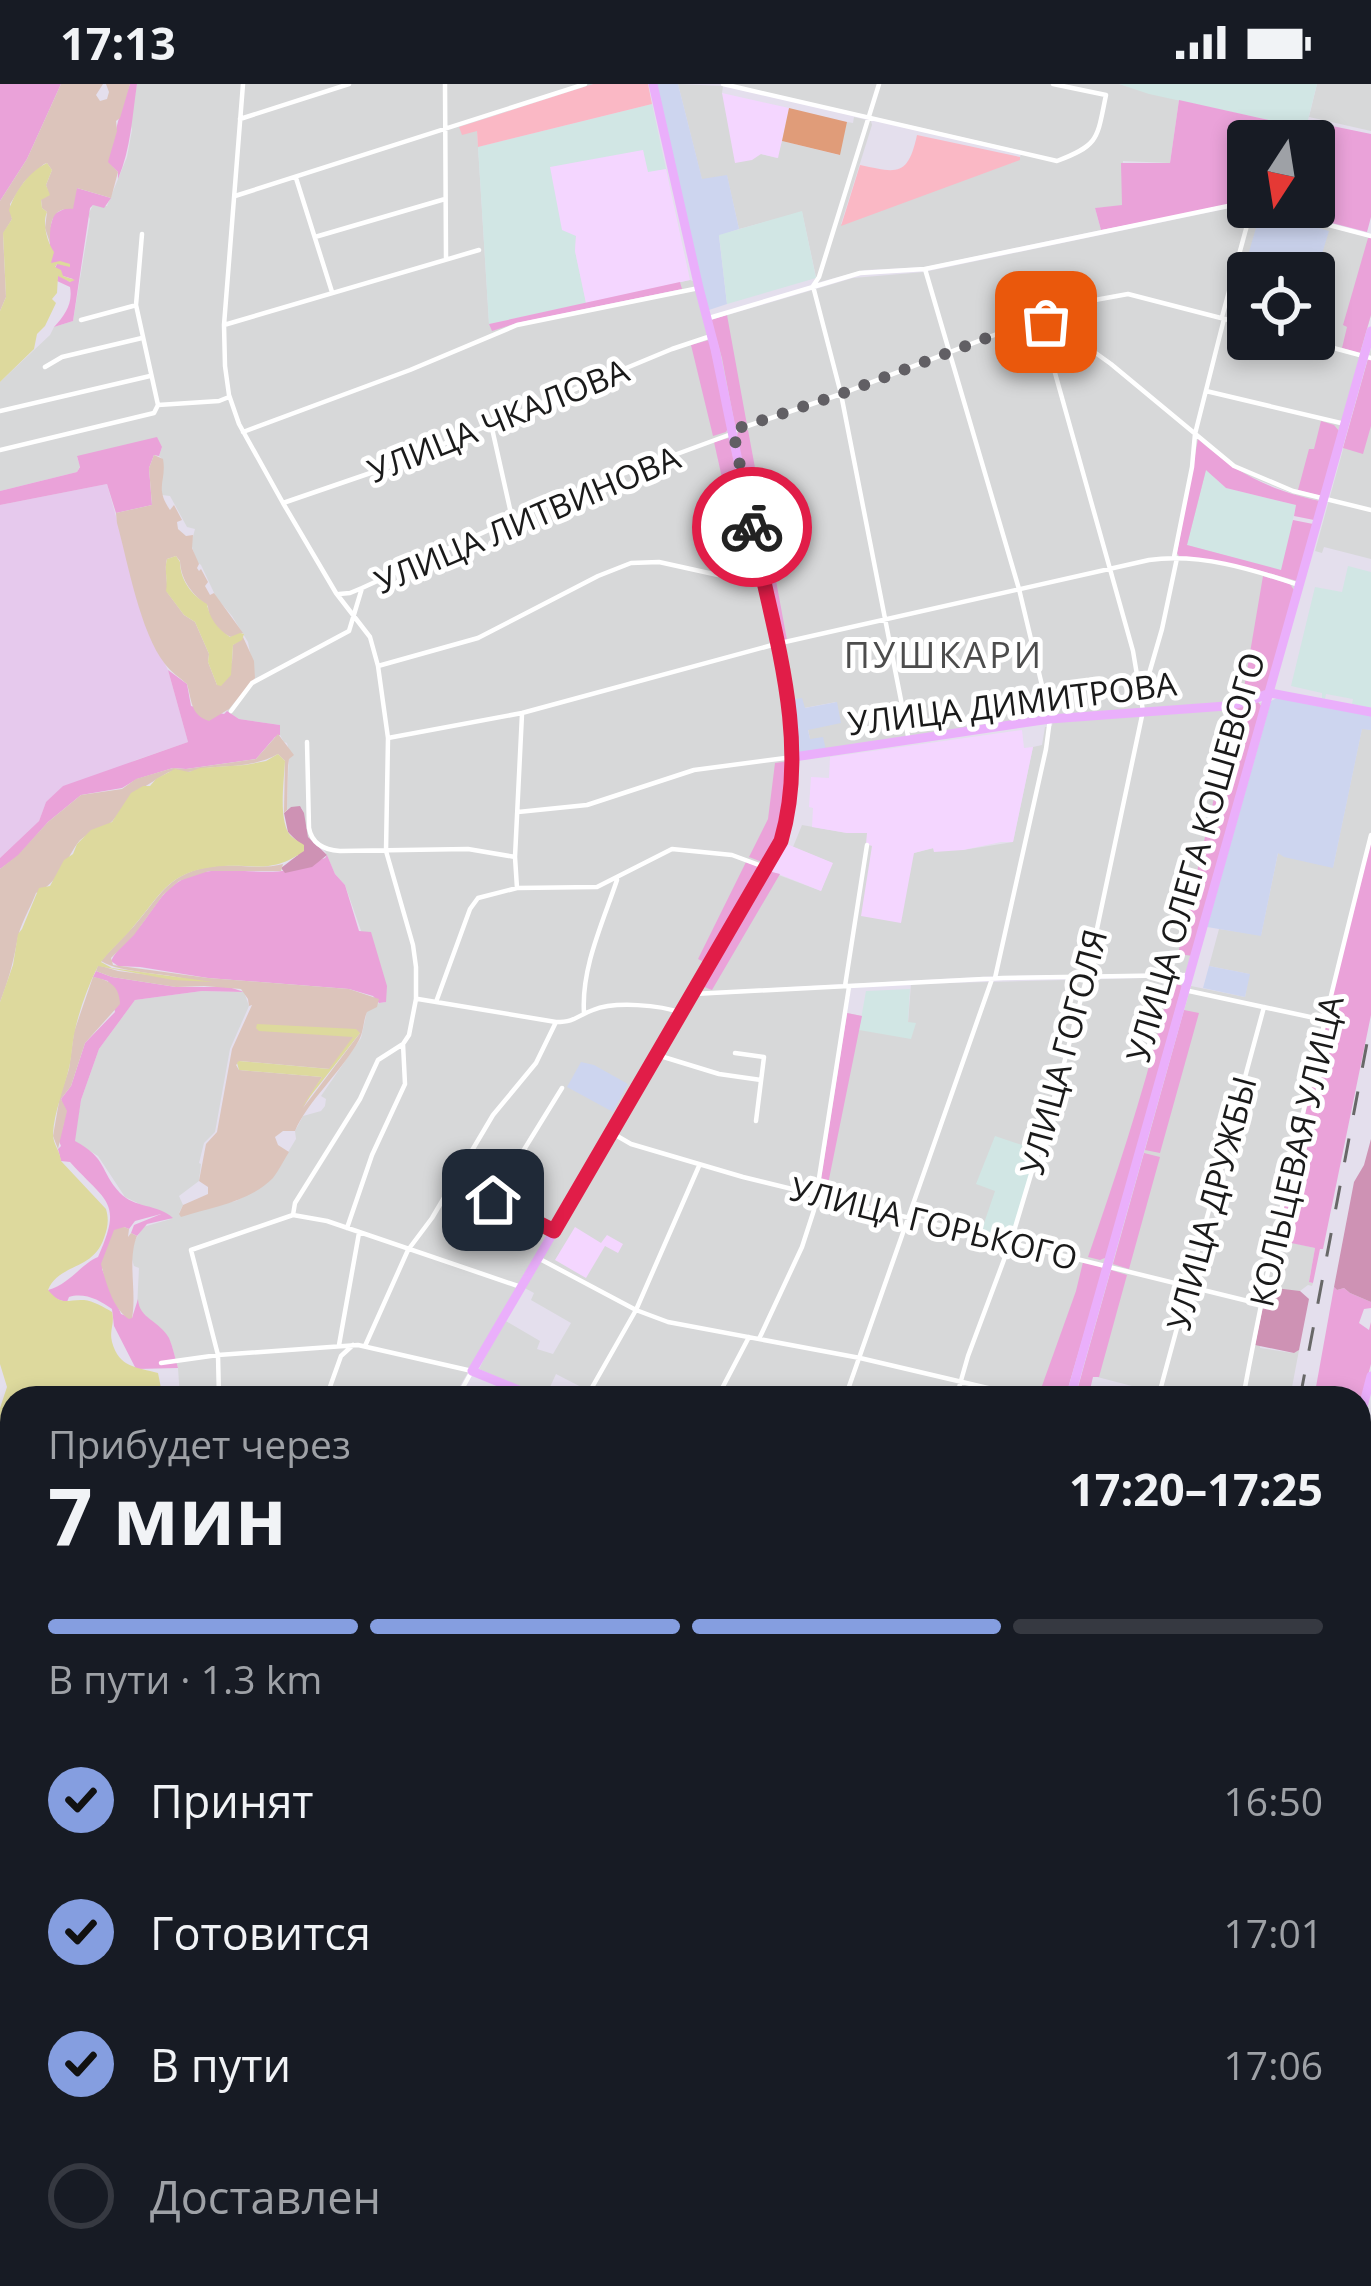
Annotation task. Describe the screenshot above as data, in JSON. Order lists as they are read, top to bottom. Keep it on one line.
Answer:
{"streets":{"street":["УЛИЦА ЧКАЛОВА","УЛИЦА ЛИТВИНОВА","УЛИЦА ДИМИТРОВА","УЛИЦА ОЛЕГА КОШЕВОГО","УЛИЦА ГОГОЛЯ","КОЛЬЦЕВАЯ УЛИЦА","УЛИЦА ДРУЖБЫ","УЛИЦА ГОРЬКОГО"]},"crossings":[["УЛИЦА ЛИТВИНОВА","УЛИЦА ГОГОЛЯ"],["УЛИЦА ДИМИТРОВА","УЛИЦА ОЛЕГА КОШЕВОГО"],["УЛИЦА ДИМИТРОВА","УЛИЦА ГОГОЛЯ"],["УЛИЦА ОЛЕГА КОШЕВОГО","УЛИЦА ГОРЬКОГО"],["УЛИЦА ГОГОЛЯ","УЛИЦА ГОРЬКОГО"],["КОЛЬЦЕВАЯ УЛИЦА","УЛИЦА ГОРЬКОГО"],["УЛИЦА ДРУЖБЫ","УЛИЦА ГОРЬКОГО"]],"districts":["ПУШКАРИ"],"north":"bottom","page":{"status":"17:13","heading":["7 мин","Прибудет через","17:20–17:25"],"bar":"В пути · 1.3 km","list":[["Принят","16:50"],["Готовится","17:01"],["В пути","17:06"],"Доставлен"]}}
